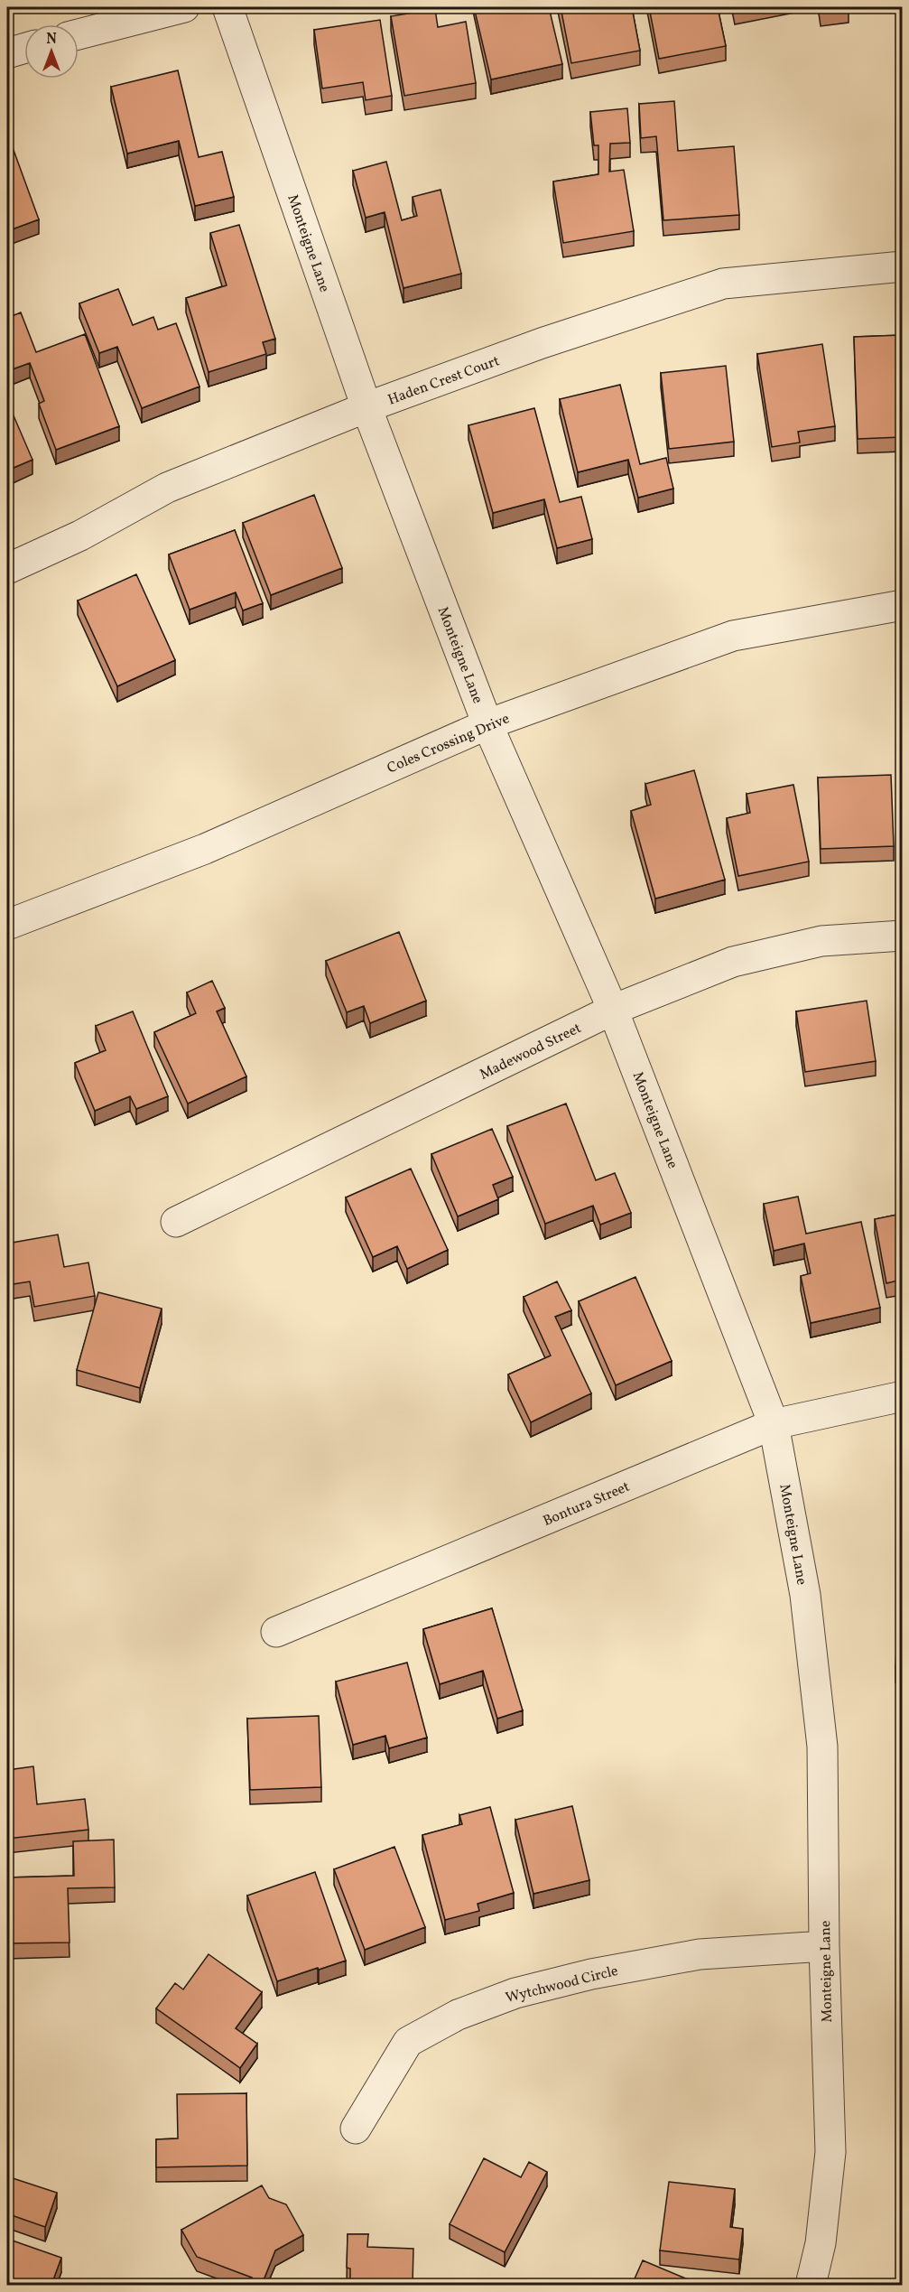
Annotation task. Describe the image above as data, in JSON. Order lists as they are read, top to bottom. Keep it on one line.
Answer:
{"streets":{"street":["Monteigne Lane","Haden Crest Court","Coles Crossing Drive","Madewood Street","Bontura Street","Wytchwood Circle"]},"crossings":[["Monteigne Lane","Haden Crest Court"],["Monteigne Lane","Coles Crossing Drive"],["Monteigne Lane","Madewood Street"],["Monteigne Lane","Bontura Street"],["Monteigne Lane","Wytchwood Circle"]],"north":"top"}
